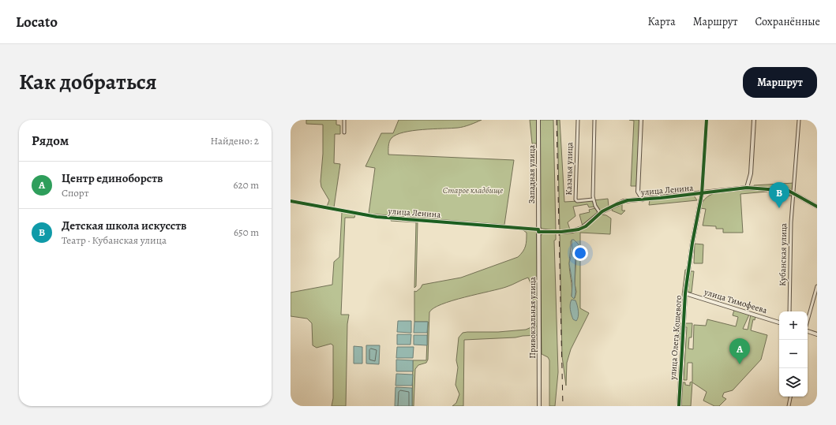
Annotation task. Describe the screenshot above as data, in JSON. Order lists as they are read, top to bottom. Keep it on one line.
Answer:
{"streets":{"main road":["Западная улица","Привокзальная улица"],"street":["Казачья улица","улица Ленина","Кубанская улица","улица Тимофеева","улица Олега Кошевого"]},"crossings":[["Западная улица","улица Ленина"],["Западная улица","Привокзальная улица"],["улица Ленина","Кубанская улица"],["улица Ленина","Привокзальная улица"],["улица Ленина","улица Олега Кошевого"],["улица Тимофеева","улица Олега Кошевого"]],"parks":["Старое кладбище"],"page":{"header":"Locato","nav":["Карта","Маршрут","Сохранённые"],"title":"Как добраться","buttons":"Маршрут","heading":["Рядом","Найдено: 2"],"list":[{"mark":"A","name":"Центр единоборств","note":"Спорт","value":"620 m"},{"mark":"B","name":"Детская школа искусств","note":"Театр · Кубанская улица","value":"650 m"}],"pins":["B","A"],"map_buttons":["+","−"]}}
